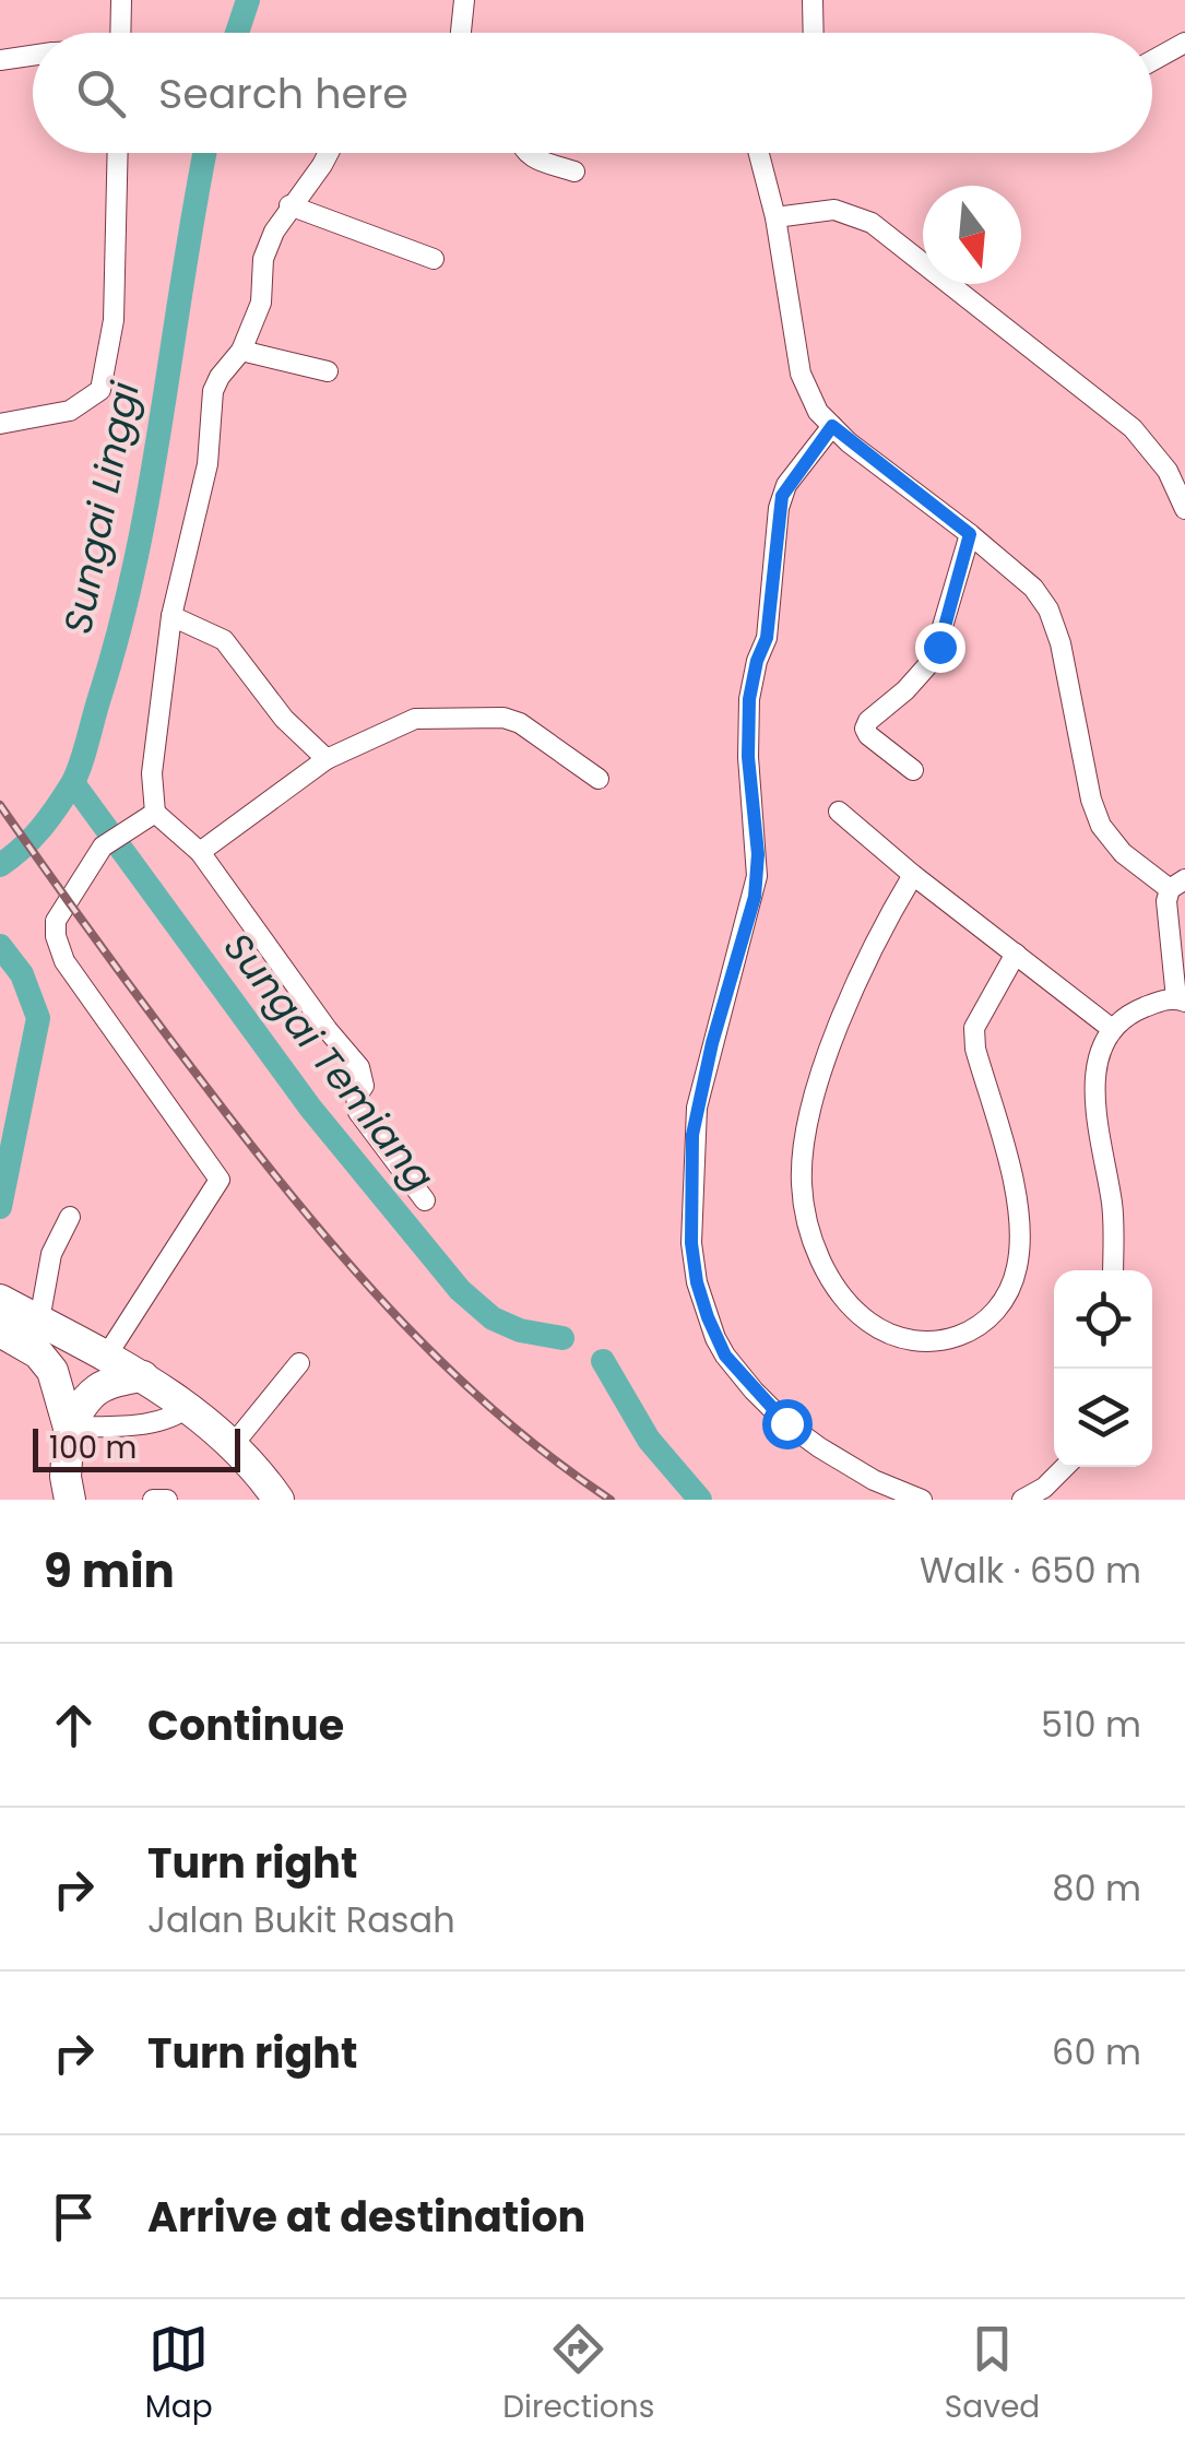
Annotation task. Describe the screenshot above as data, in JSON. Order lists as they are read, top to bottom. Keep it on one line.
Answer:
{"water":["Sungai Linggi","Sungai Temiang"],"scale_bar":"100 m","north":"bottom","page":{"search":"Search here","scale":"100 m","heading":["9 min","Walk · 650 m"],"list":[["Continue","510 m"],["Turn right","Jalan Bukit Rasah","80 m"],["Turn right","60 m"],"Arrive at destination"],"nav":["Map","Directions","Saved"]}}
